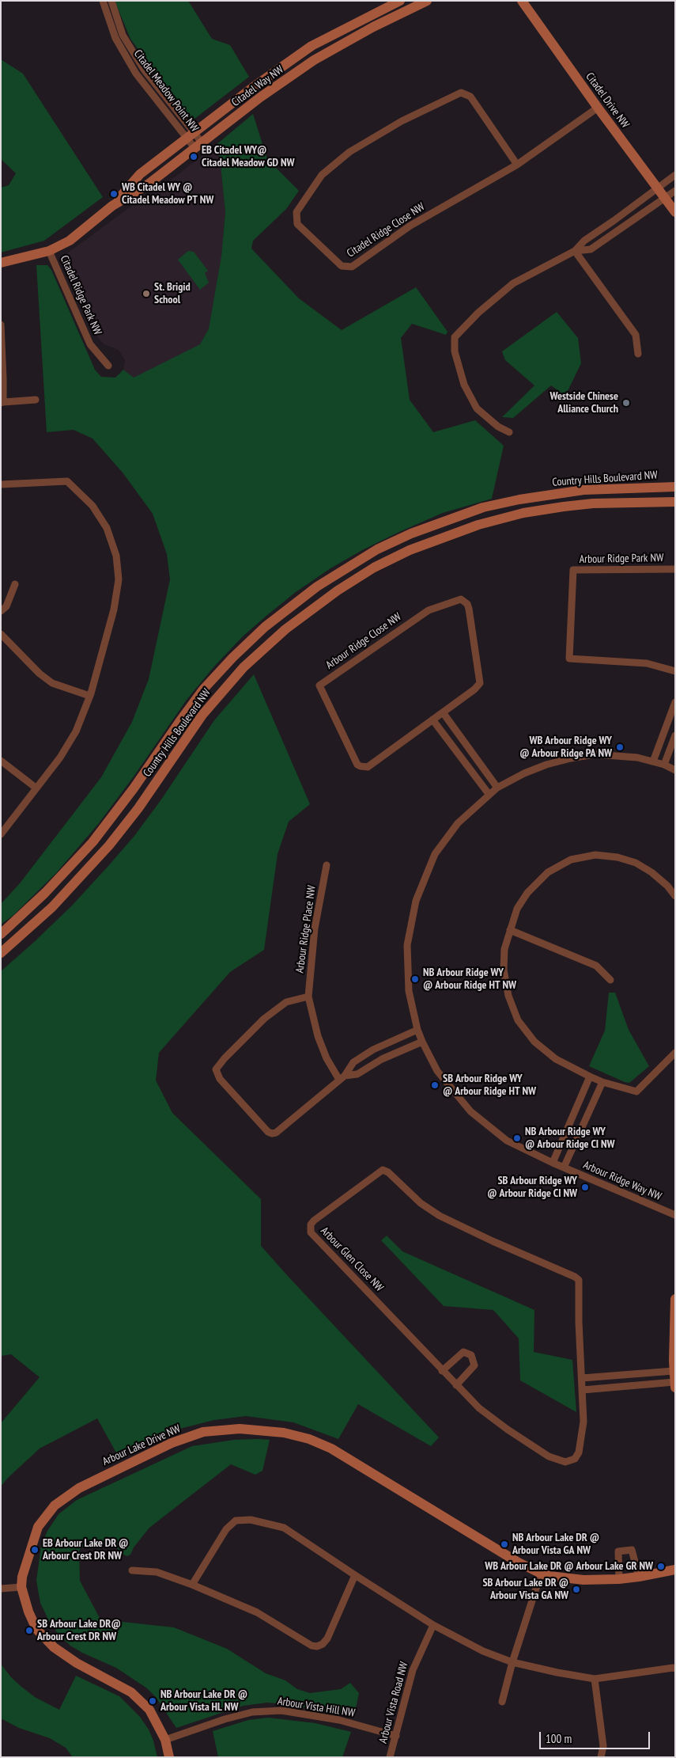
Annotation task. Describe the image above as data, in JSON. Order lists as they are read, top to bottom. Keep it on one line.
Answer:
{"streets":{"street":["Citadel Way NW","Citadel Meadow Point NW","Citadel Drive NW","Citadel Ridge Close NW","Citadel Ridge Park NW","Country Hills Boulevard NW","Arbour Ridge Park NW","Arbour Ridge Close NW","Arbour Ridge Place NW","Arbour Ridge Way NW","Arbour Glen Close NW","Arbour Lake Drive NW","Arbour Vista Road NW","Arbour Vista Hill NW"]},"crossings":[["Citadel Way NW","Citadel Meadow Point NW"],["Citadel Way NW","Citadel Ridge Park NW"],["Citadel Drive NW","Citadel Ridge Close NW"],["Arbour Lake Drive NW","Arbour Vista Hill NW"],["Arbour Vista Road NW","Arbour Vista Hill NW"]],"places":["EB Citadel WY@ Citadel Meadow GD NW","WB Citadel WY @ Citadel Meadow PT NW","St. Brigid School","Westside Chinese Alliance Church","WB Arbour Ridge WY @ Arbour Ridge PA NW","NB Arbour Ridge WY @ Arbour Ridge HT NW","SB Arbour Ridge WY @ Arbour Ridge HT NW","NB Arbour Ridge WY @ Arbour Ridge CI NW","SB Arbour Ridge WY @ Arbour Ridge CI NW","NB Arbour Lake DR @ Arbour Vista GA NW","EB Arbour Lake DR @ Arbour Crest DR NW","WB Arbour Lake DR @ Arbour Lake GR NW","SB Arbour Lake DR @ Arbour Vista GA NW","SB Arbour Lake DR@ Arbour Crest DR NW","NB Arbour Lake DR @ Arbour Vista HL NW"],"scale_bar":"100 m"}
